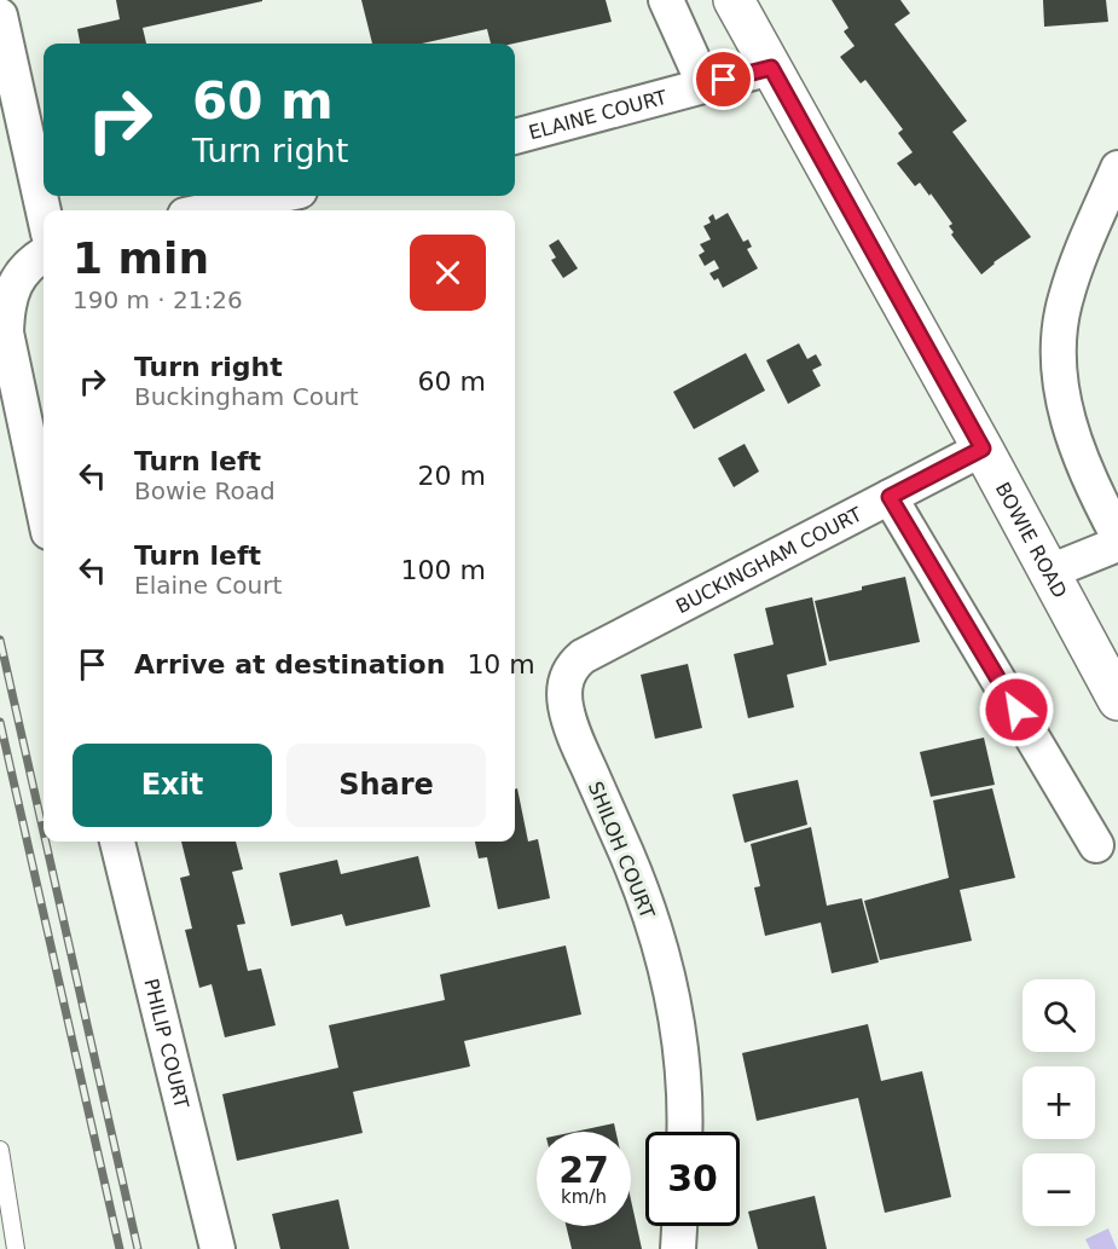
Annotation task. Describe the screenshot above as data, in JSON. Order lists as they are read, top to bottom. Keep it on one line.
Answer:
{"streets":{"street":["ELAINE COURT","BOWIE ROAD","BUCKINGHAM COURT","SHILOH COURT","PHILIP COURT"]},"crossings":[["ELAINE COURT","BOWIE ROAD"],["BOWIE ROAD","BUCKINGHAM COURT"],["BUCKINGHAM COURT","SHILOH COURT"]],"page":{"turn":["60 m","Turn right"],"heading":["1 min","190 m · 21:26"],"list":[{"name":"Turn right","note":"Buckingham Court","value":"60 m"},{"name":"Turn left","note":"Bowie Road","value":"20 m"},{"name":"Turn left","note":"Elaine Court","value":"100 m"},{"name":"Arrive at destination","value":"10 m"}],"buttons":["Exit","Share"],"map_buttons":["+","−"],"speed":"27 km/h","limit":"30"}}
